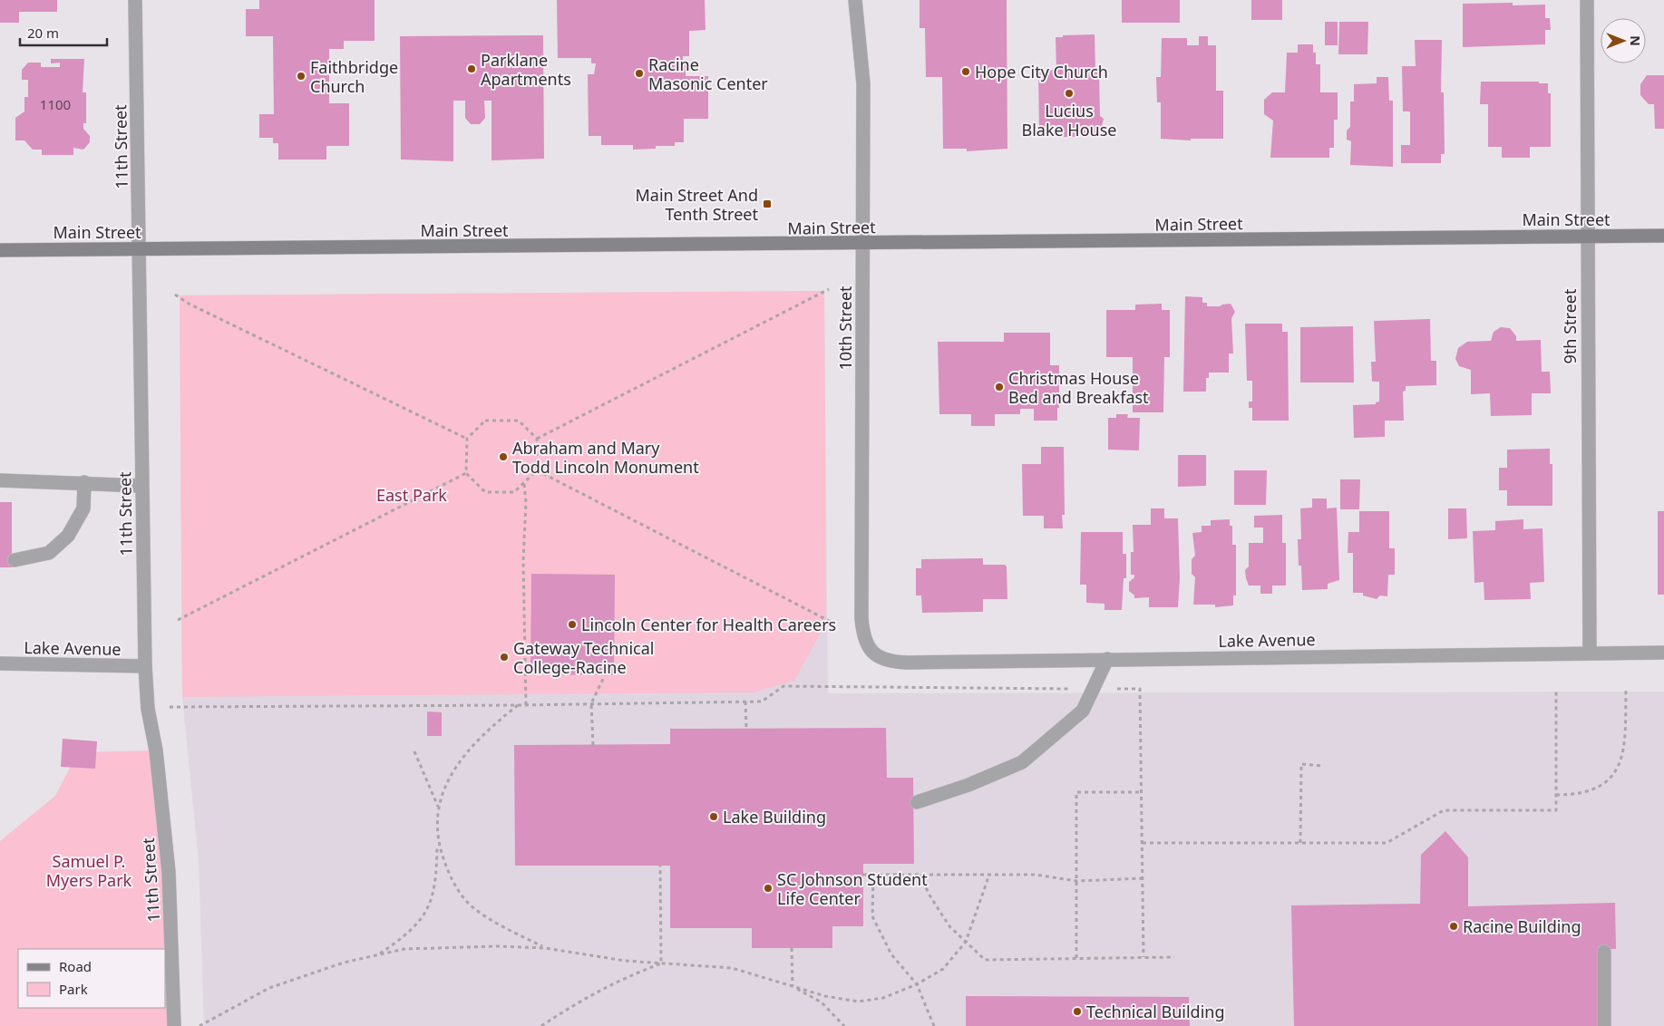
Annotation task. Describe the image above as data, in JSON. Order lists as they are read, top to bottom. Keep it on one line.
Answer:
{"streets":{"main road":["Main Street"],"street":["11th Street","9th Street","10th Street","Lake Avenue"]},"crossings":[["11th Street","Main Street"],["11th Street","Lake Avenue"],["Main Street","9th Street"],["Main Street","10th Street"],["9th Street","Lake Avenue"],["10th Street","Lake Avenue"]],"parks":["East Park","Samuel P. Myers Park"],"places":{"other":["Parklane Apartments","Hope City Church","Racine Masonic Center","Faithbridge Church","Lucius Blake House","Christmas House Bed and Breakfast","Abraham and Mary Todd Lincoln Monument","Lincoln Center for Health Careers","Gateway Technical College-Racine","Lake Building","SC Johnson Student Life Center","Racine Building","Technical Building"],"transit":["Main Street And Tenth Street"]},"house_numbers":["1100"],"legend":["Road","Park"],"scale_bar":"20 m","north":"right"}
